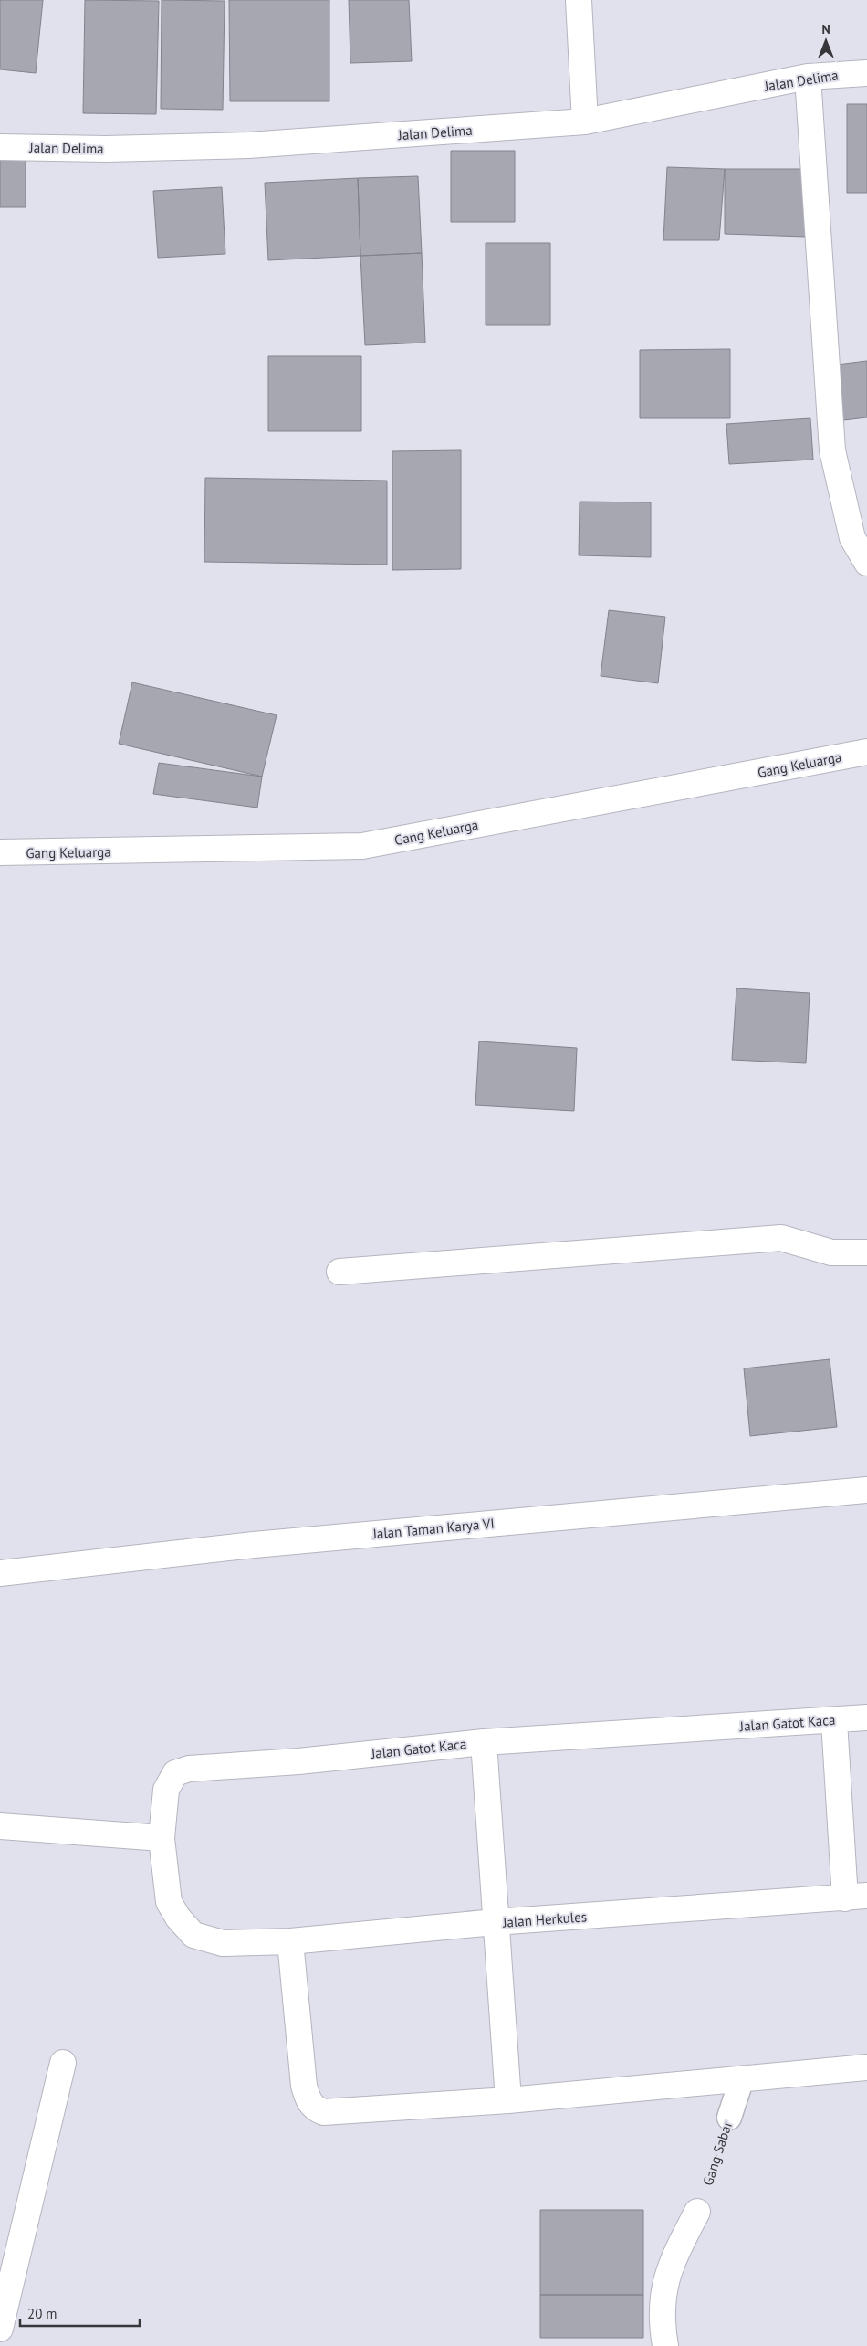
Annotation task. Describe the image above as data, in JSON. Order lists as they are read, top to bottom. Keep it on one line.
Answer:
{"streets":{"street":["Jalan Delima","Gang Keluarga","Jalan Taman Karya VI","Jalan Gatot Kaca","Jalan Herkules"],"lane":["Gang Sabar"]},"crossings":[["Jalan Gatot Kaca","Jalan Herkules"]],"scale_bar":"20 m","north":"top"}
